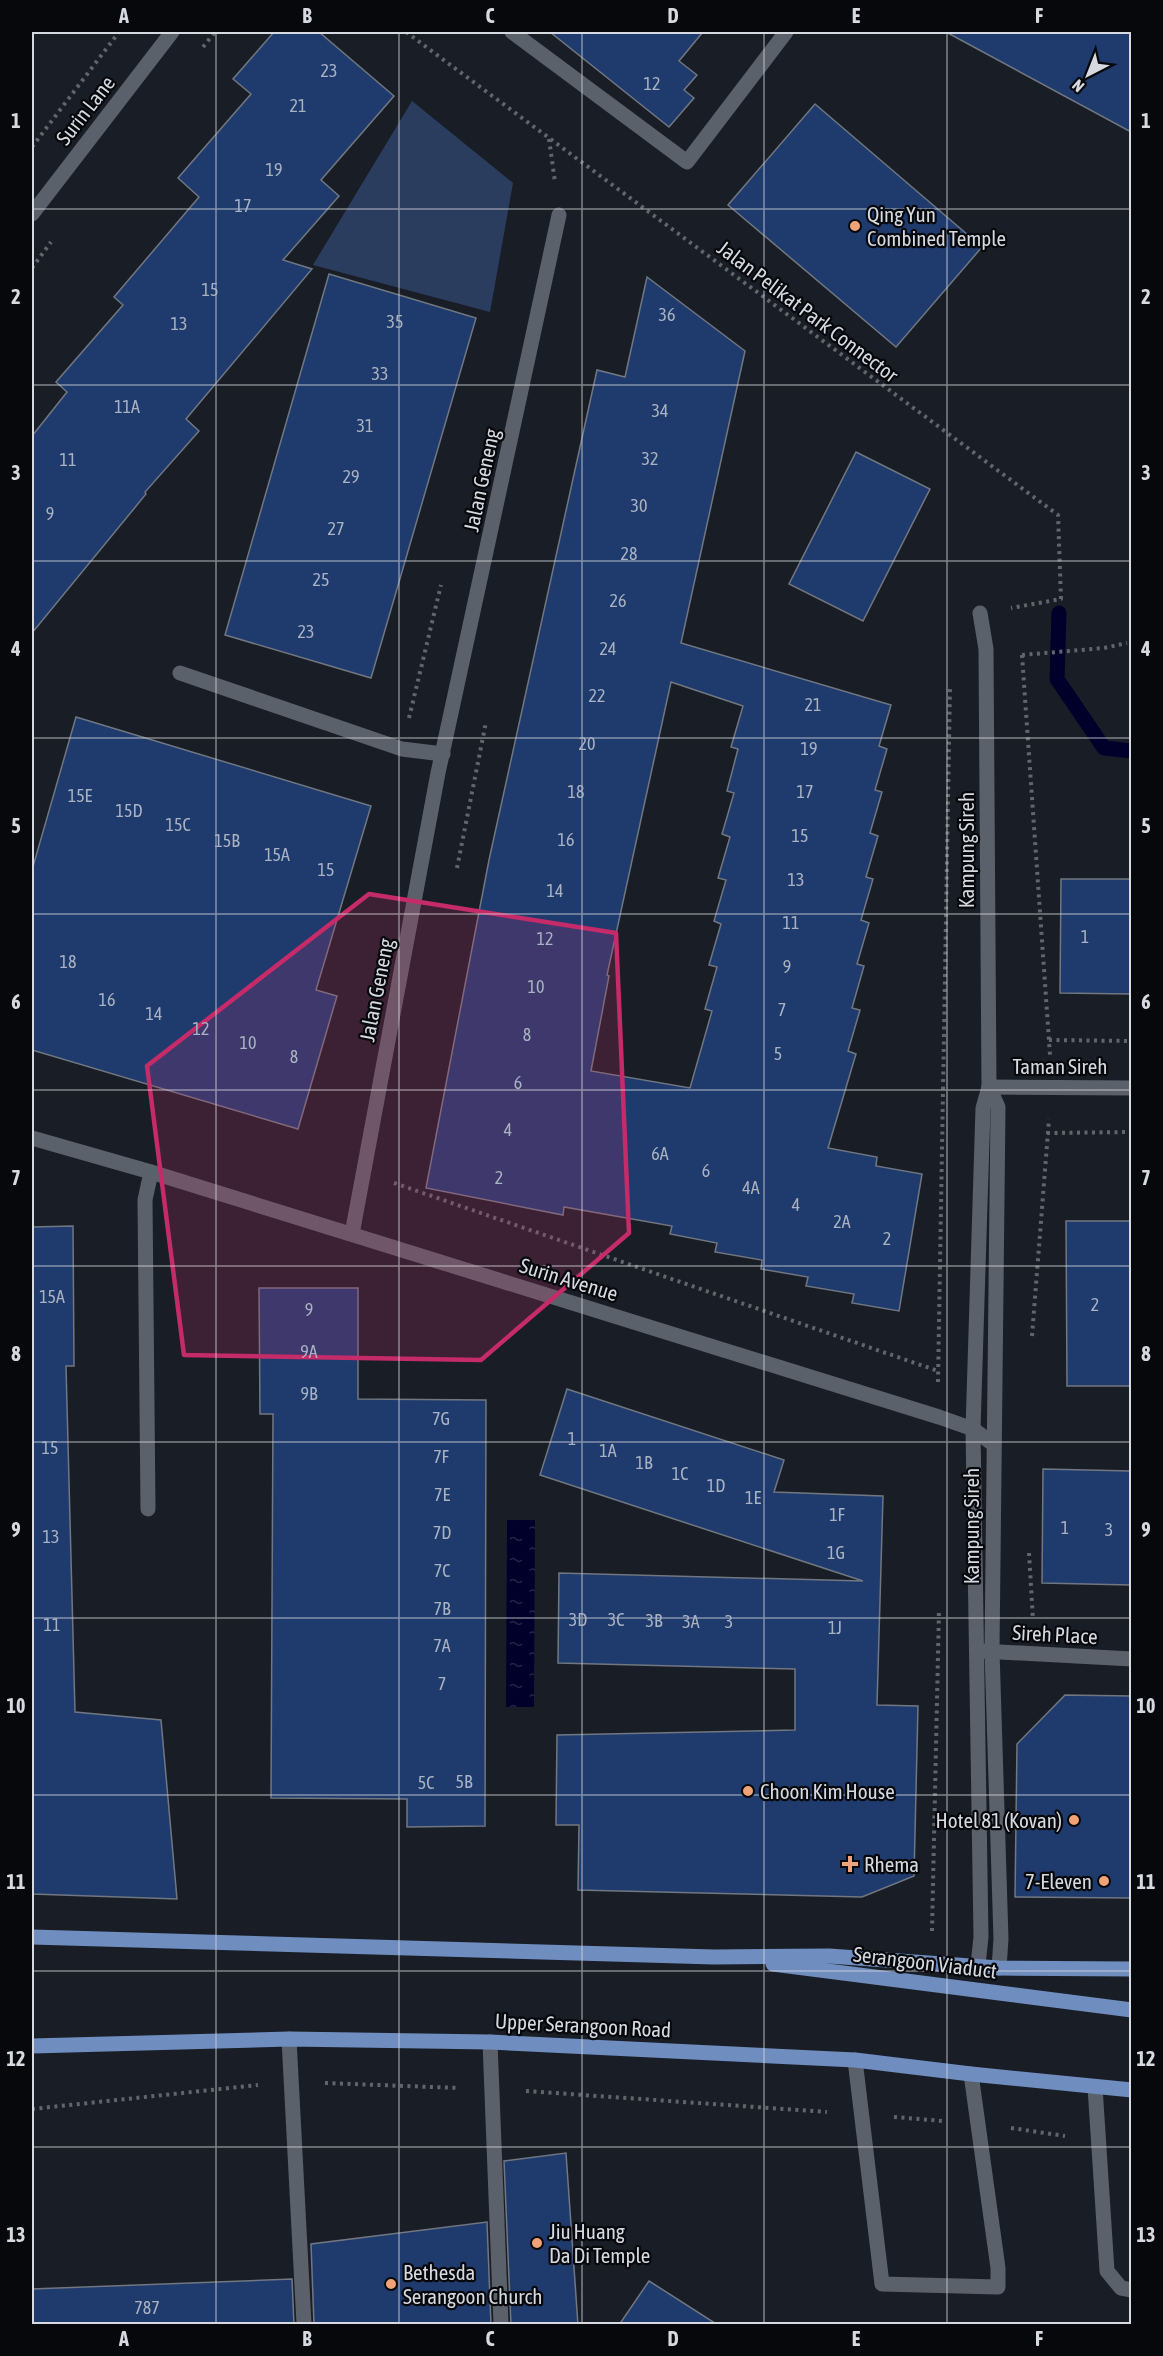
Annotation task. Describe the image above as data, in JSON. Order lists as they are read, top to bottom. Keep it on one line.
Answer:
{"streets":{"main road":["Serangoon Viaduct","Upper Serangoon Road"],"street":["Surin Lane","Jalan Geneng","Kampung Sireh","Taman Sireh","Surin Avenue","Sireh Place"],"path":["Jalan Pelikat Park Connector"]},"crossings":[["Jalan Pelikat Park Connector","Kampung Sireh"],["Jalan Geneng","Surin Avenue"],["Kampung Sireh","Taman Sireh"],["Kampung Sireh","Surin Avenue"],["Kampung Sireh","Sireh Place"]],"places":{"other":["Qing Yun Combined Temple","Choon Kim House","Hotel 81 (Kovan)","7-Eleven","Jiu Huang Da Di Temple","Bethesda Serangoon Church"],"health":["Rhema"]},"house_numbers":["23","12","21","19","17","15","36","35","13","33","11A","34","31","32","11","29","30","9","27","28","25","26","23","24","22","21","20","19","18","17","15E","15D","15C","15","16","15B","15A","15","13","14","11","1","12","18","9","10","16","7","14","12","8","10","5","8","6","4","6A","6","2","4A","4","2A","2","15A","2","9","9A","9B","7G","1","15","1A","7F","1B","1C","1D","7E","1E","1F","1","3","7D","13","1G","7C","7B","3D","3C","3B","3A","3","11","1J","7A","7","5B","5C","787"],"north":"bottom left","grid":{"columns":["A","B","C","D","E","F"],"rows":["1","2","3","4","5","6","7","8","9","10","11","12","13"]}}
